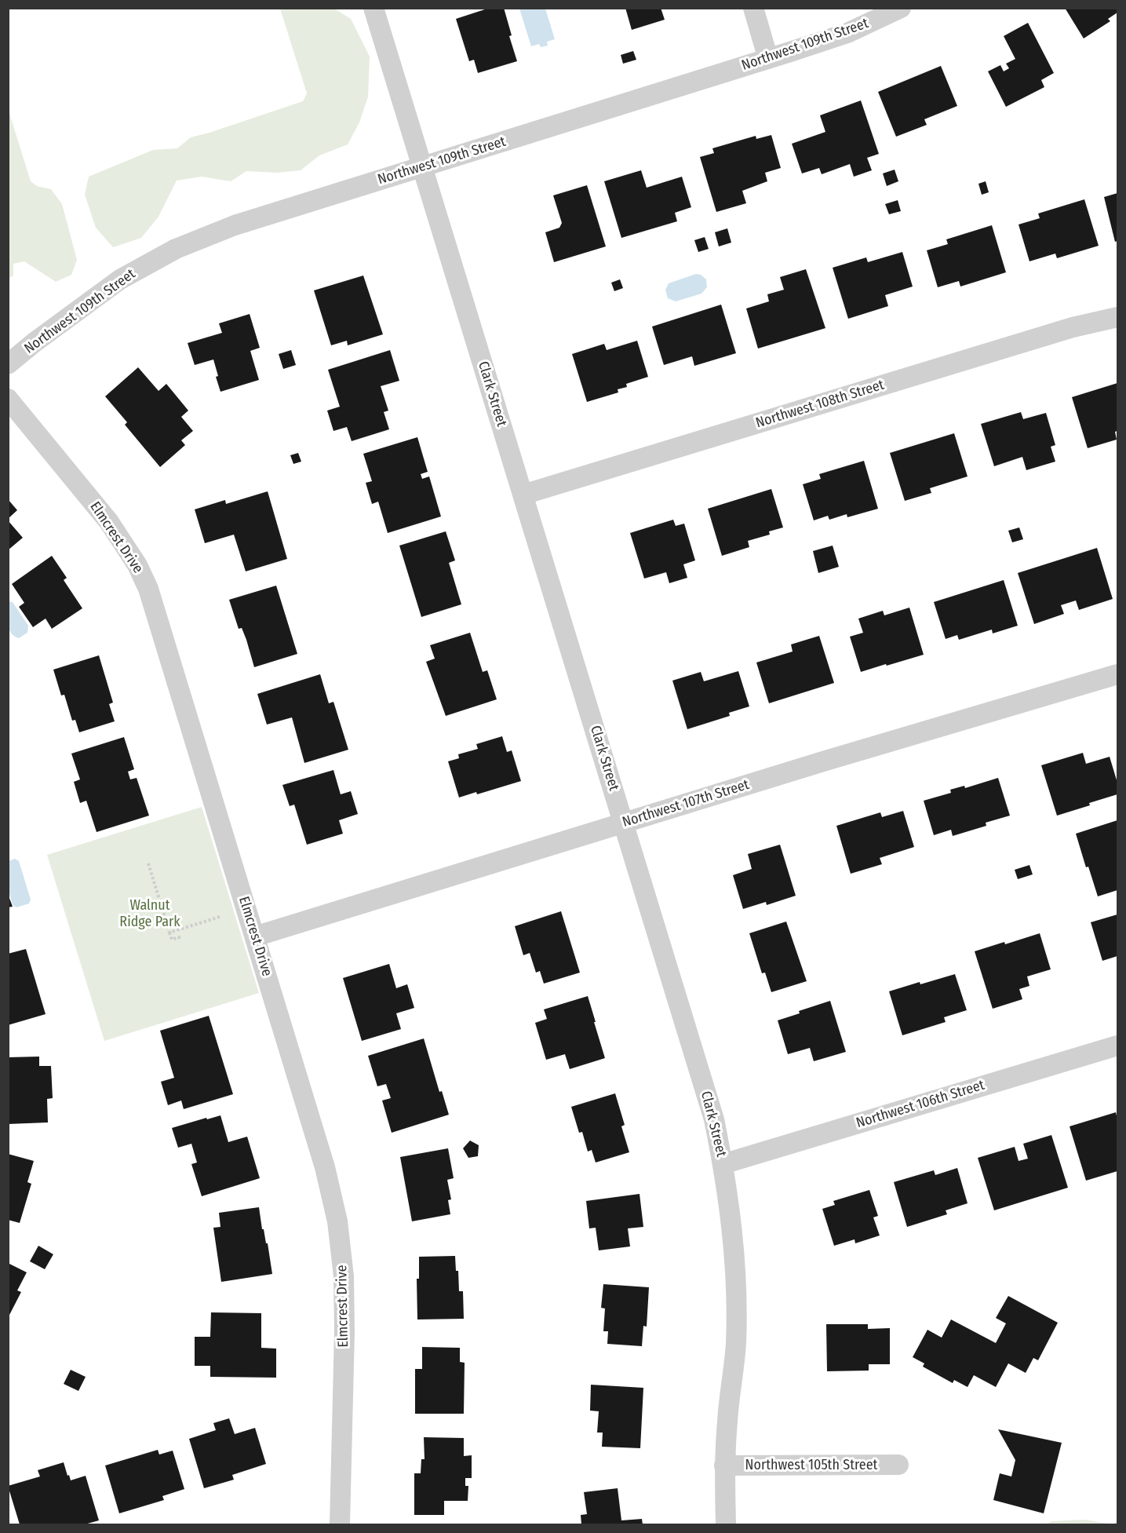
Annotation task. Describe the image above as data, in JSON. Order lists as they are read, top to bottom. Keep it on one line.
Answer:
{"streets":{"street":["Northwest 109th Street","Clark Street","Northwest 108th Street","Elmcrest Drive","Northwest 107th Street","Northwest 106th Street","Northwest 105th Street"]},"crossings":[["Northwest 109th Street","Clark Street"],["Clark Street","Northwest 108th Street"],["Clark Street","Northwest 107th Street"],["Clark Street","Northwest 106th Street"],["Clark Street","Northwest 105th Street"],["Elmcrest Drive","Northwest 107th Street"]],"parks":["Walnut Ridge Park"]}
